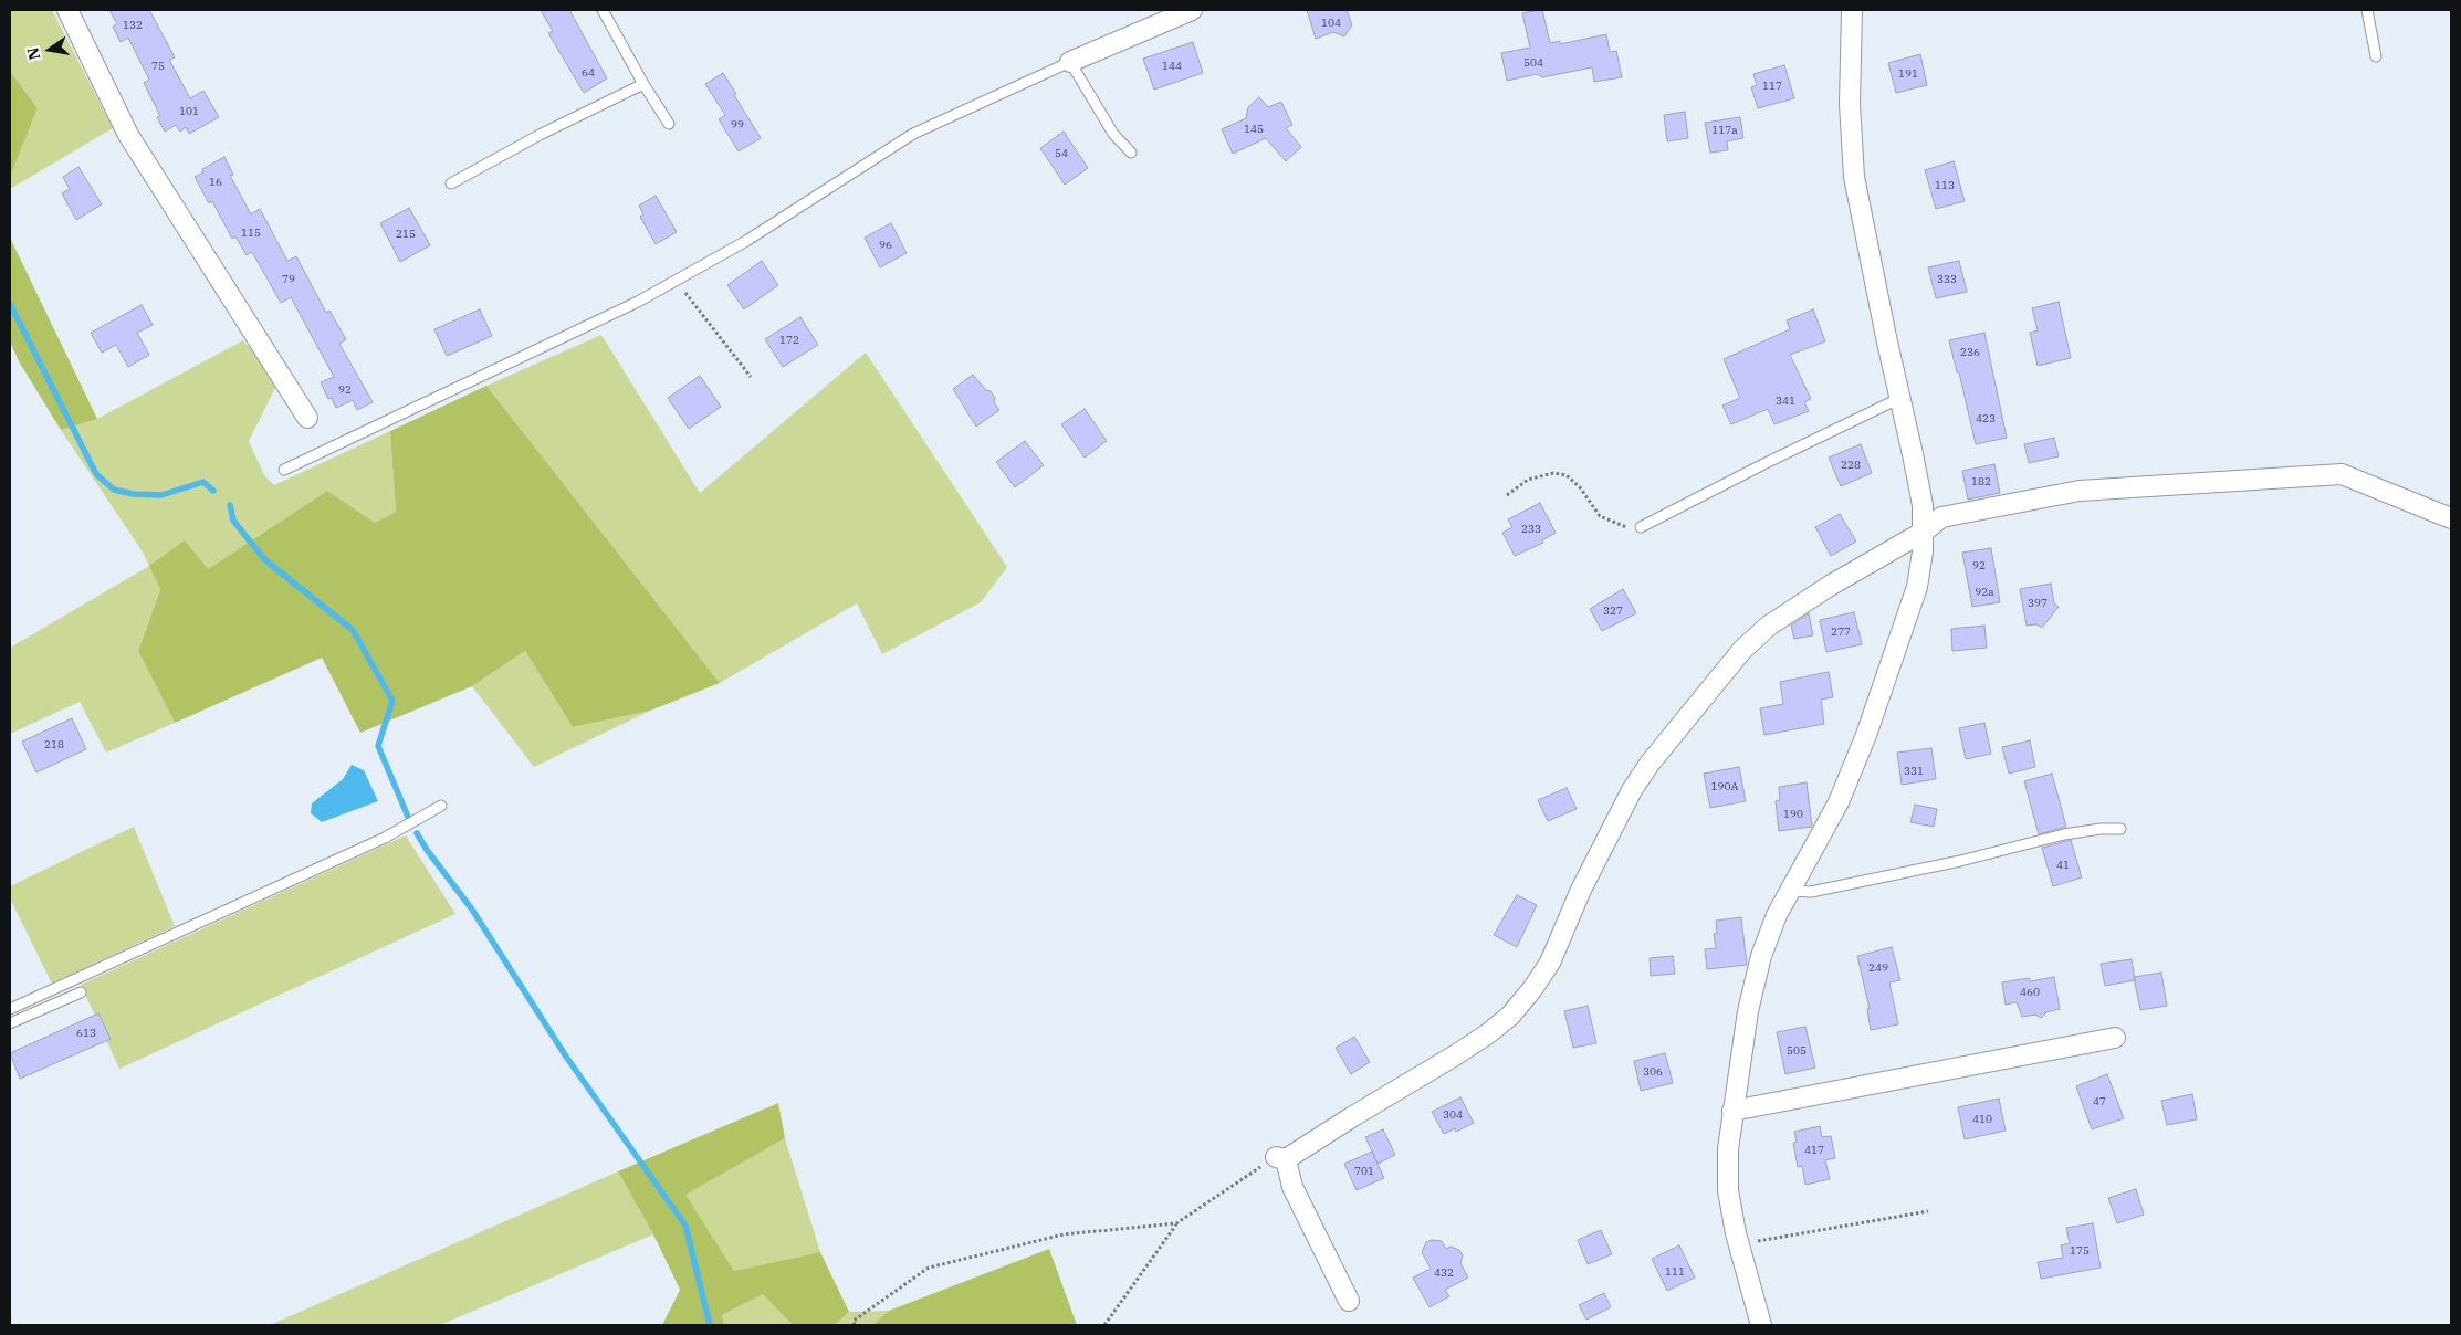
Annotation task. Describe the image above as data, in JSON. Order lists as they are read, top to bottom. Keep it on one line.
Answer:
{"house_numbers":["104","132","504","75","144","64","191","117","101","99","145","117a","54","16","113","115","215","96","79","333","172","236","92","341","423","228","182","233","92","92a","397","327","277","218","331","190A","190","41","249","460","613","505","306","47","304","410","417","701","175","111","432"],"north":"left"}
